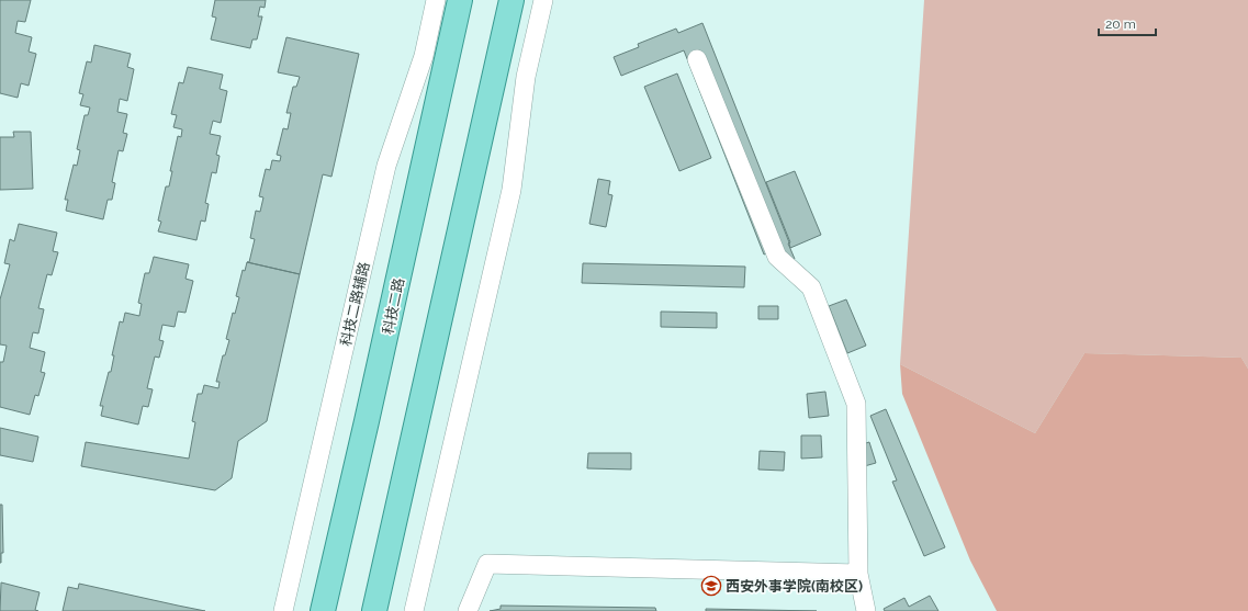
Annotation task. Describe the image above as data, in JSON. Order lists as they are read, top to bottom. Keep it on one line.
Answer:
{"streets":{"main road":["科技二路"],"street":["科技二路辅路"]},"places":{"school or university":["西安外事学院(南校区)"]},"scale_bar":"20 m"}
